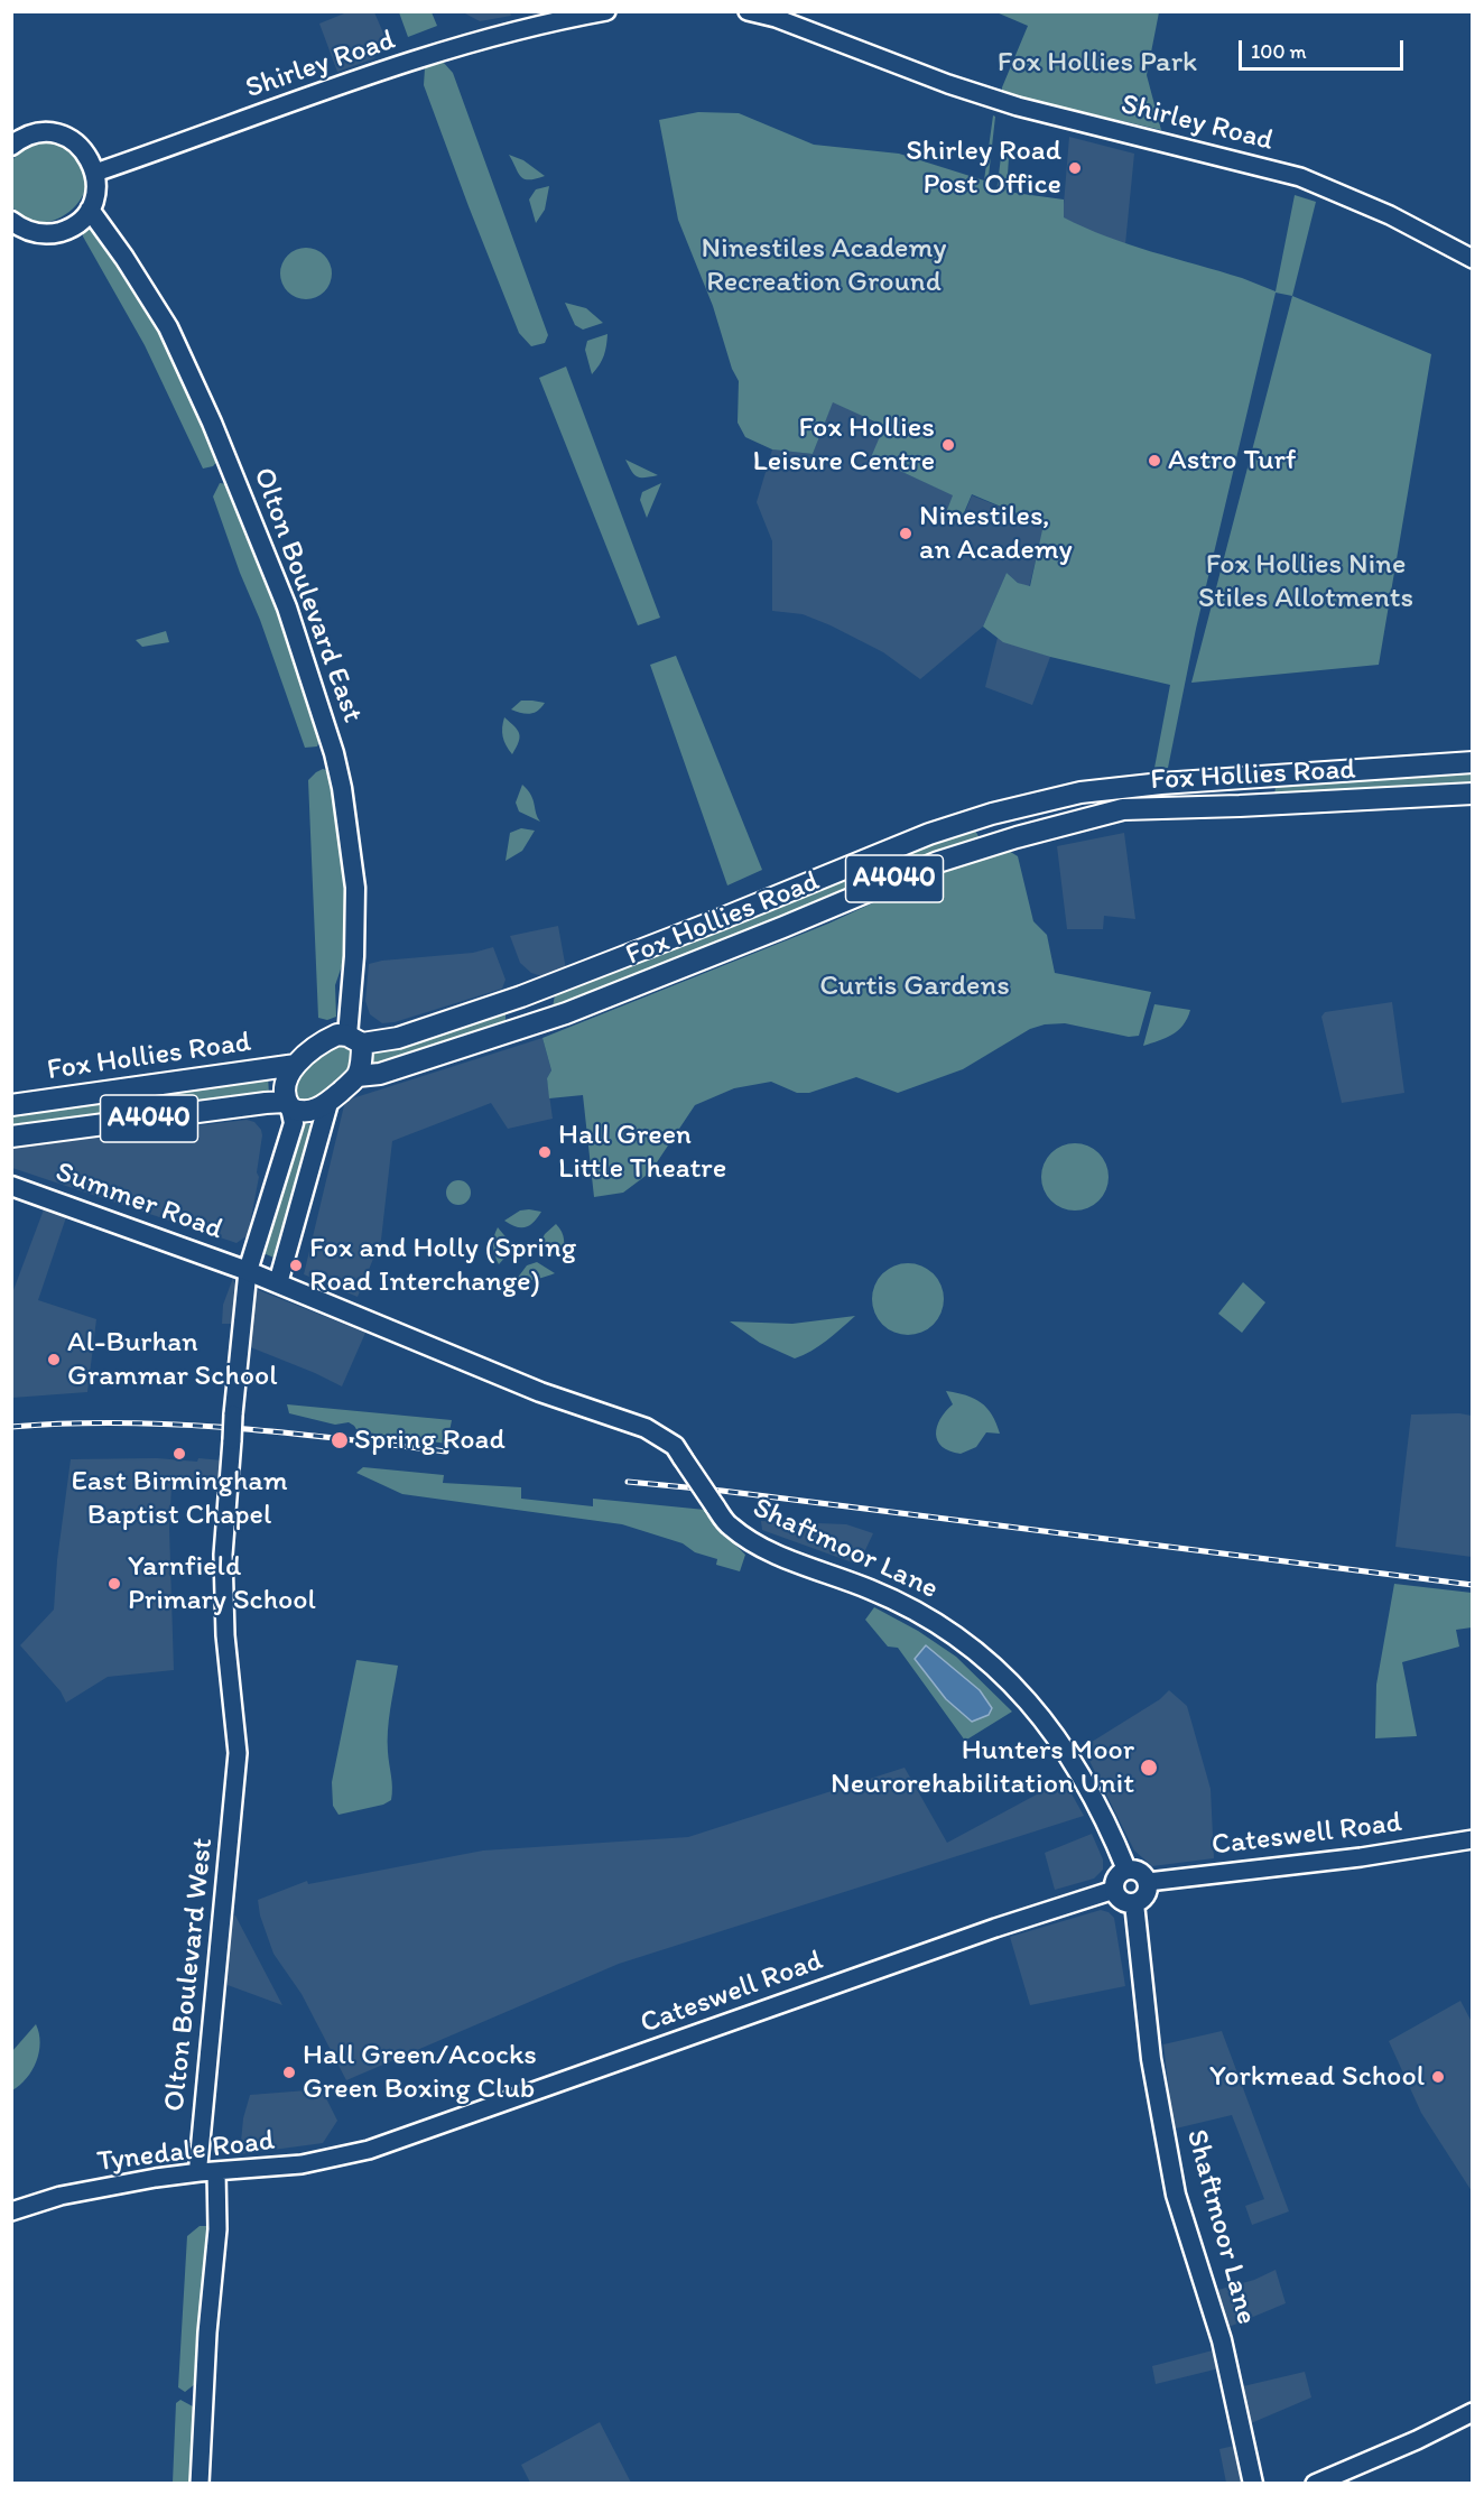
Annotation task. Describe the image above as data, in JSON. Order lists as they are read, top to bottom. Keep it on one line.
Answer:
{"streets":{"main road":["Olton Boulevard East","Fox Hollies Road","A4040","Summer Road","Shaftmoor Lane"],"street":["Shirley Road","Cateswell Road","Olton Boulevard West","Tynedale Road"]},"crossings":[["Olton Boulevard East","Fox Hollies Road"],["Summer Road","Shaftmoor Lane"],["Summer Road","Olton Boulevard West"],["Shaftmoor Lane","Cateswell Road"],["Shaftmoor Lane","Olton Boulevard West"],["Cateswell Road","Tynedale Road"],["Olton Boulevard West","Tynedale Road"]],"parks":["Fox Hollies Park","Ninestiles Academy Recreation Ground","Fox Hollies Nine Stiles Allotments","Curtis Gardens"],"places":["Shirley Road Post Office","Fox Hollies Leisure Centre","Astro Turf","Ninestiles, an Academy","Hall Green Little Theatre","Fox and Holly (Spring Road Interchange)","Al-Burhan Grammar School","Spring Road","East Birmingham Baptist Chapel","Yarnfield Primary School","Hunters Moor Neurorehabilitation Unit","Hall Green/Acocks Green Boxing Club","Yorkmead School"],"scale_bar":"100 m"}
